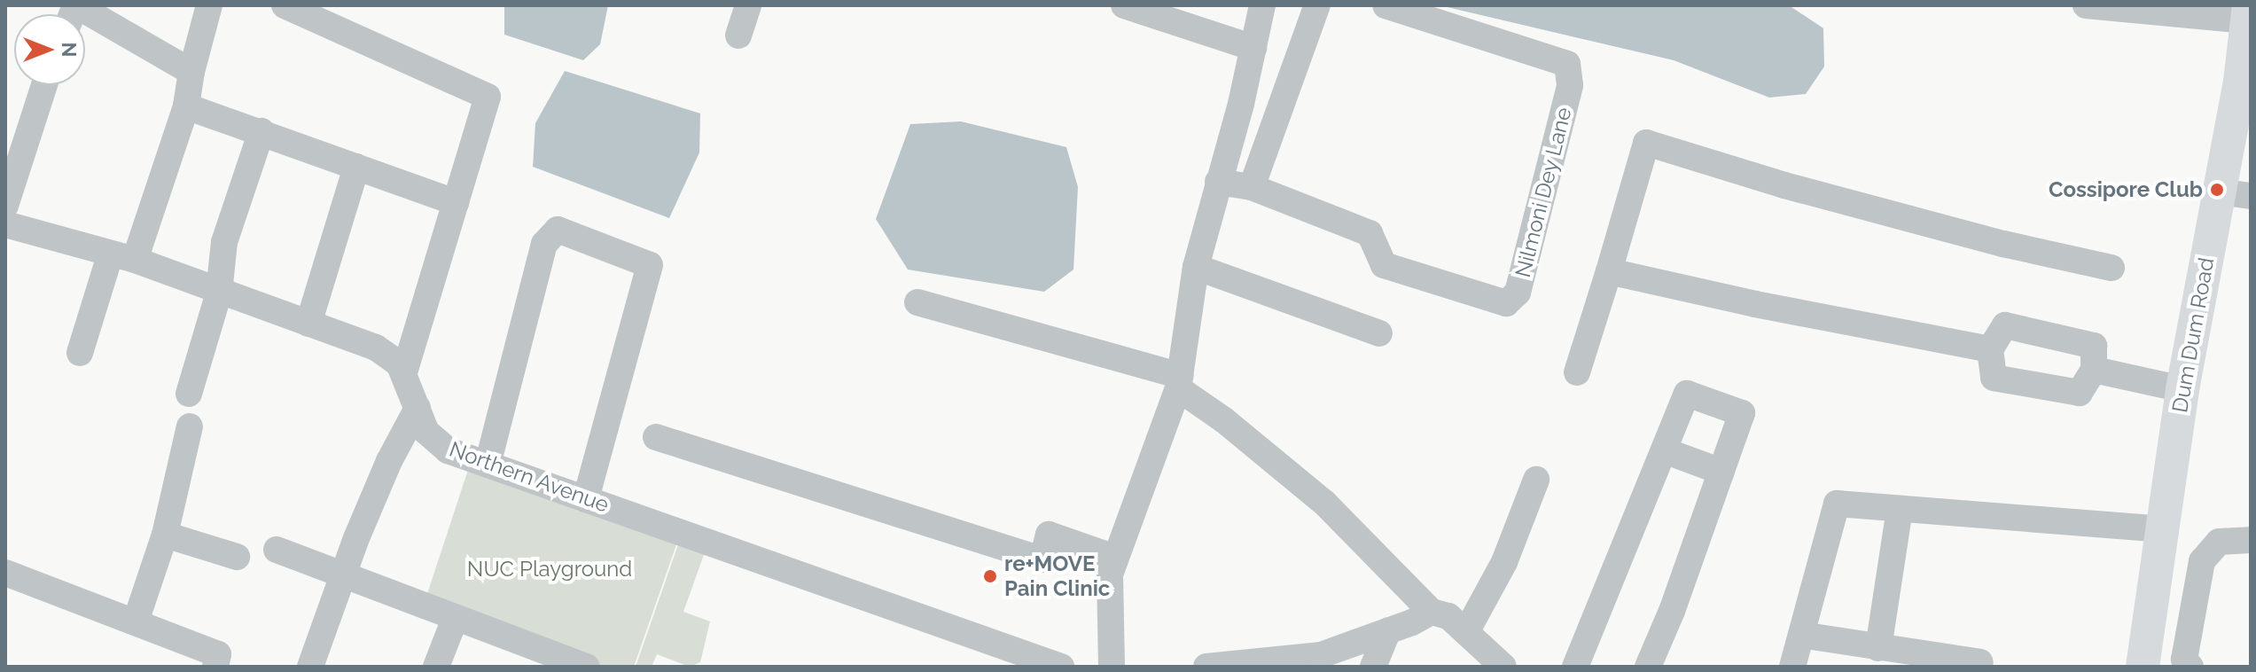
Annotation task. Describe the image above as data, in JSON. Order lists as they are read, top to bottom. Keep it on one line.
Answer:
{"streets":{"main road":["Dum Dum Road"],"street":["Nilmoni Dey Lane","Northern Avenue"]},"parks":["NUC Playground"],"places":["Cossipore Club","re+MOVE Pain Clinic"],"north":"right"}
